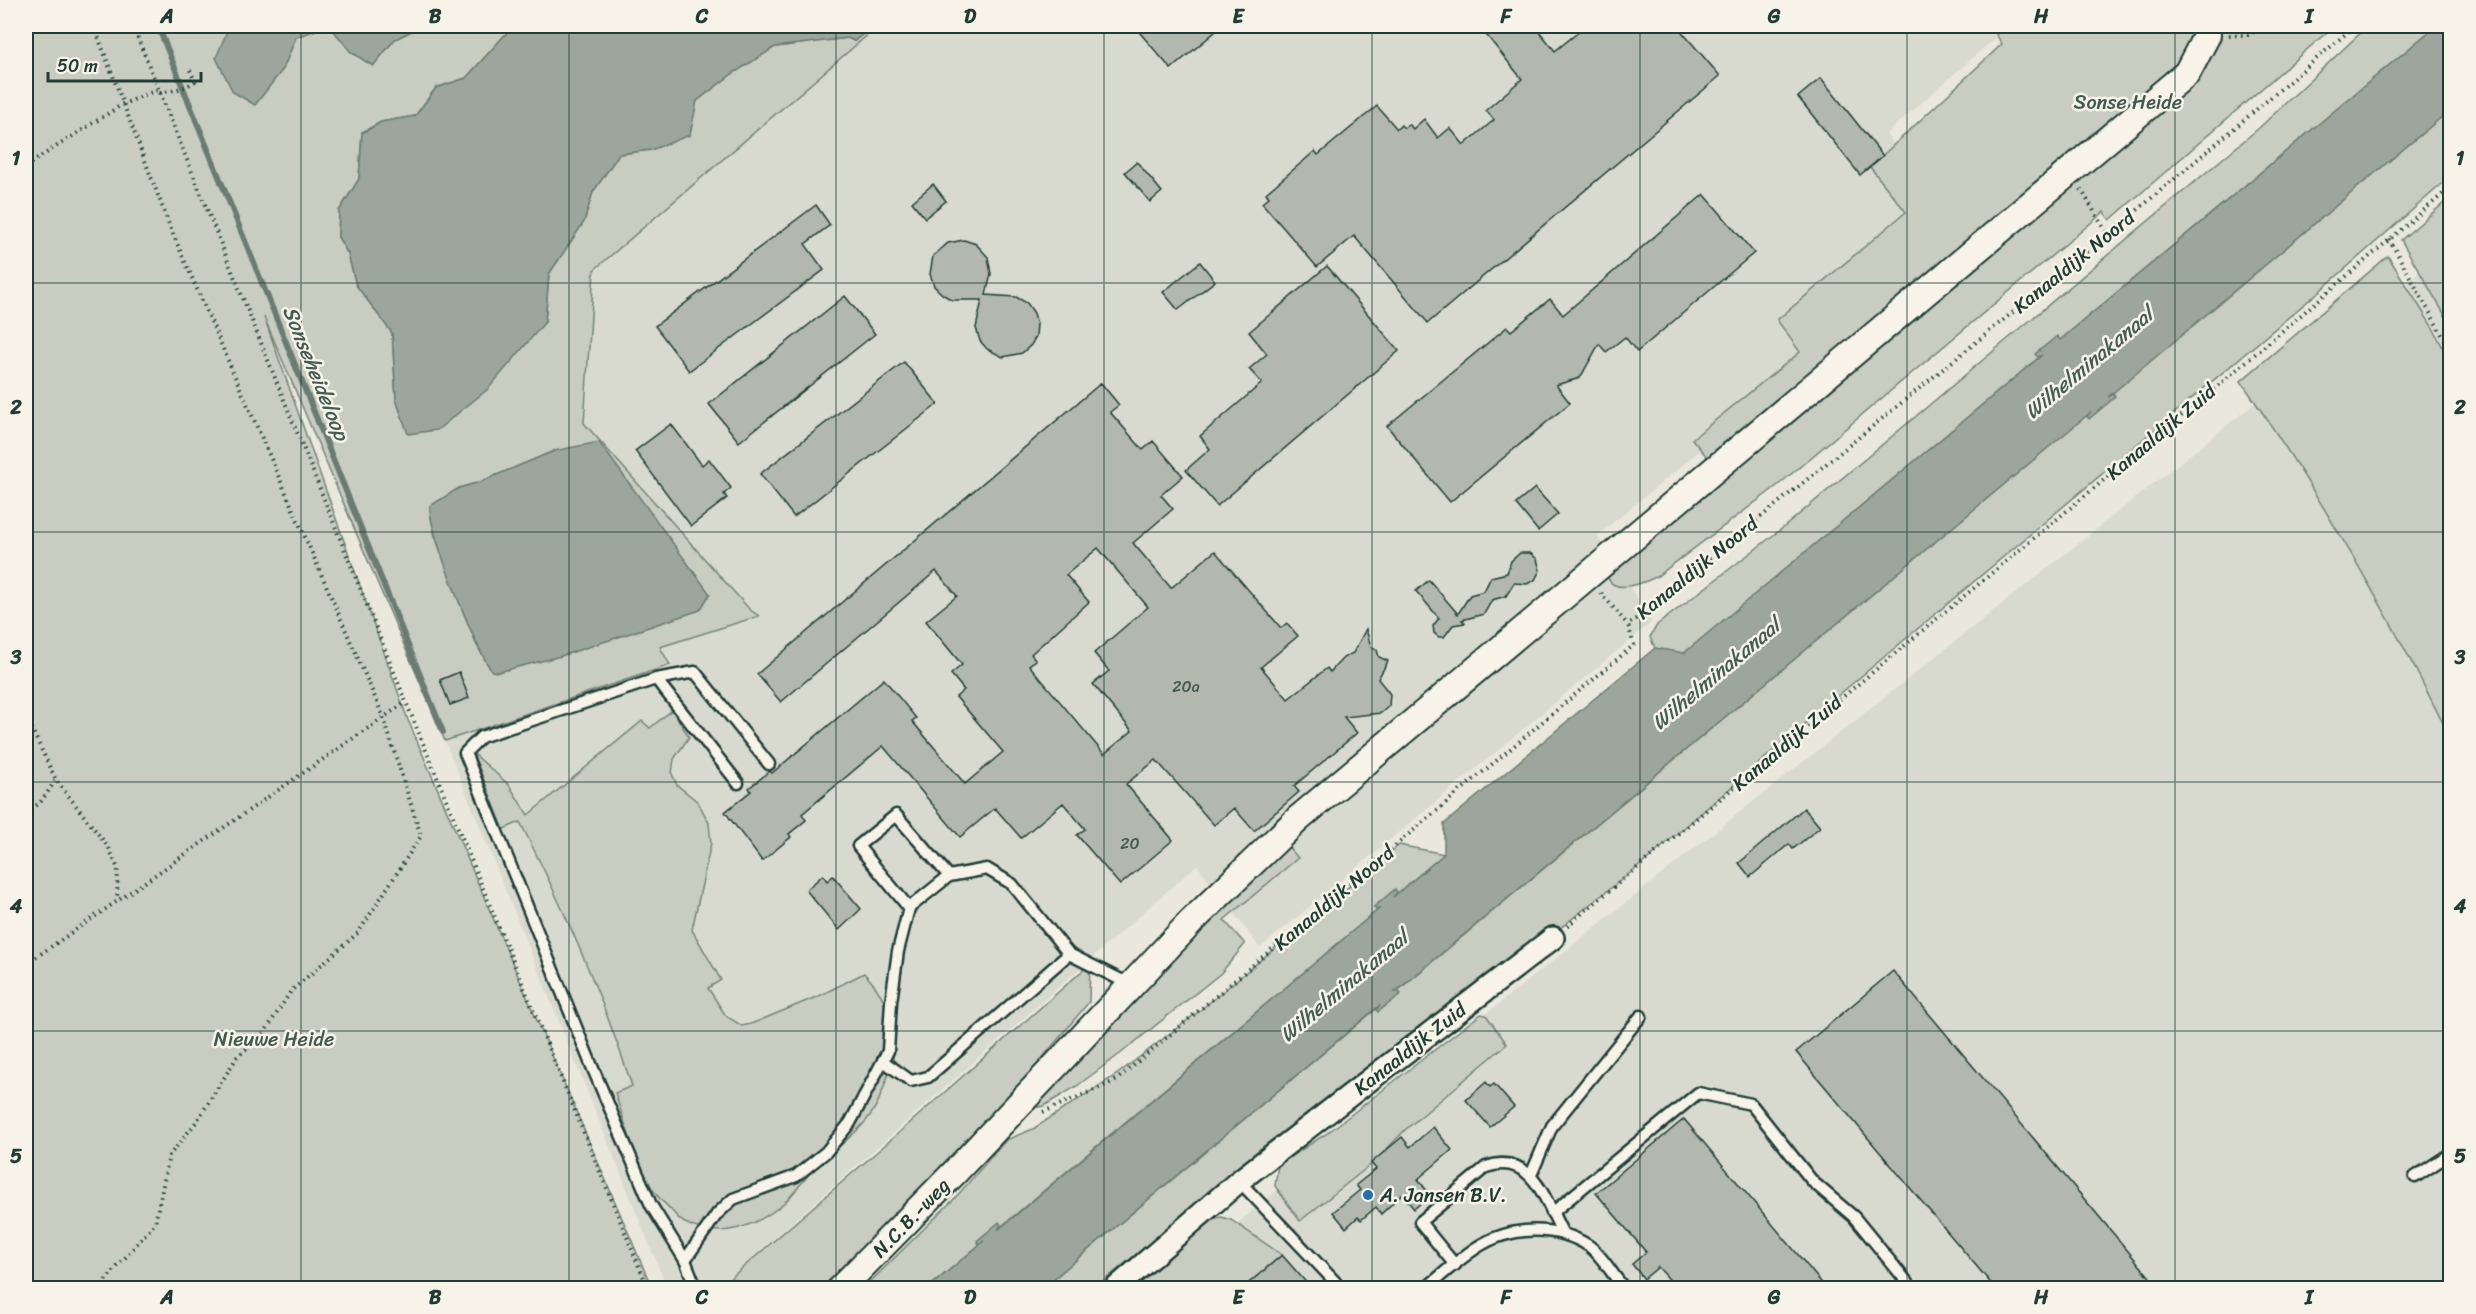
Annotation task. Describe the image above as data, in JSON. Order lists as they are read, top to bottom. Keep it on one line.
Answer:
{"streets":{"street":["Kanaaldijk Zuid","N.C.B.-weg"],"path":["Kanaaldijk Noord"]},"water":["Wilhelminakanaal","Sonseheideloop"],"parks":["Sonse Heide","Nieuwe Heide"],"places":["A. Jansen B.V."],"house_numbers":["20a","20"],"scale_bar":"50 m","grid":{"columns":["A","B","C","D","E","F","G","H","I"],"rows":["1","2","3","4","5"]}}
